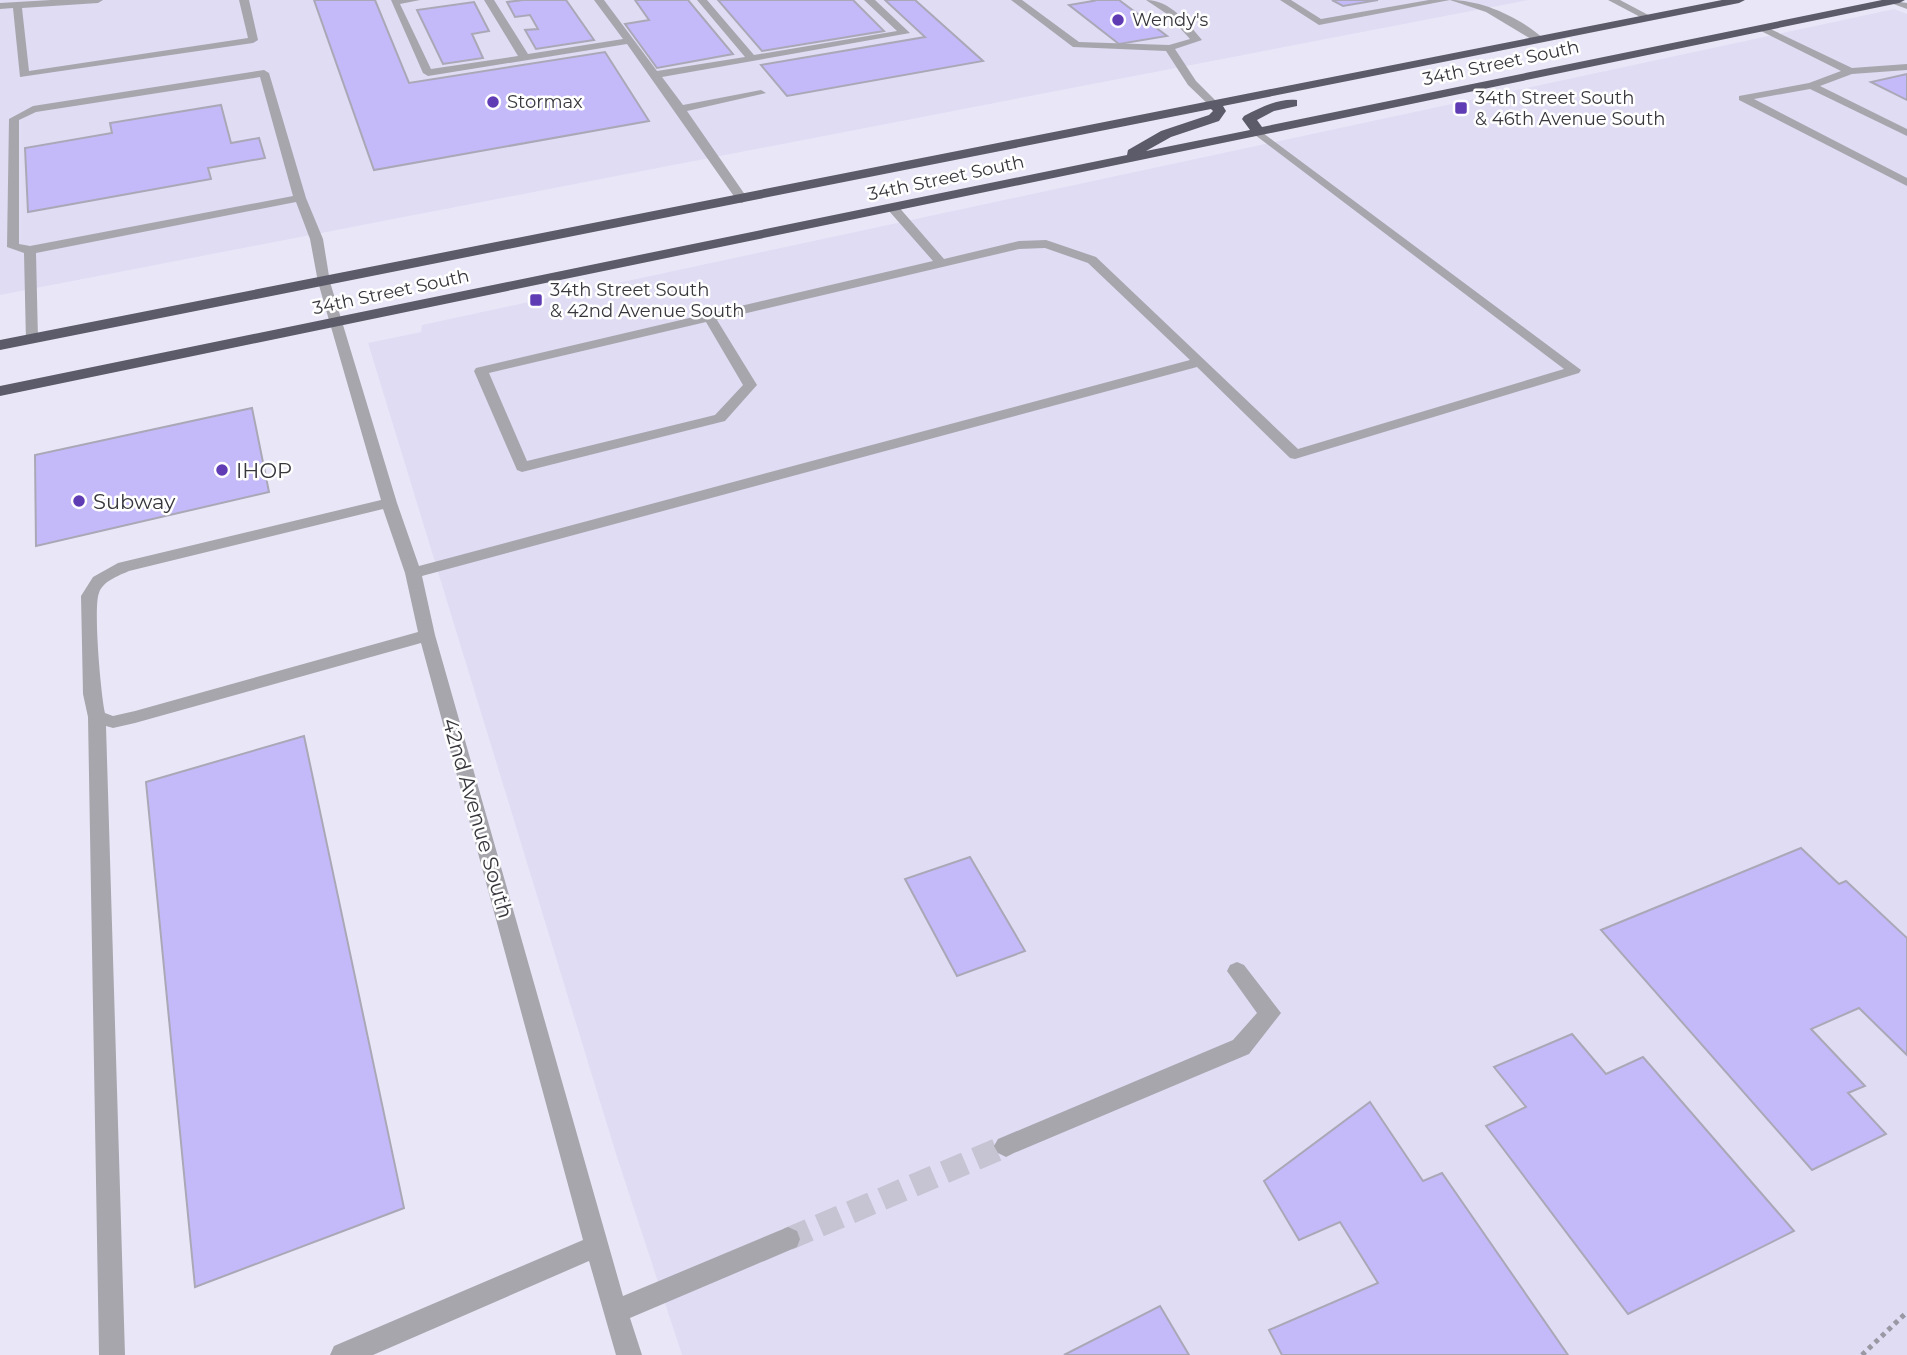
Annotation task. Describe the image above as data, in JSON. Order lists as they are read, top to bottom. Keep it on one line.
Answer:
{"streets":{"highway":["34th Street South"],"street":["42nd Avenue South"]},"crossings":[["34th Street South","42nd Avenue South"]],"places":{"other":["Wendy's","Stormax","IHOP","Subway"],"transit":["34th Street South & 46th Avenue South","34th Street South & 42nd Avenue South"]}}
